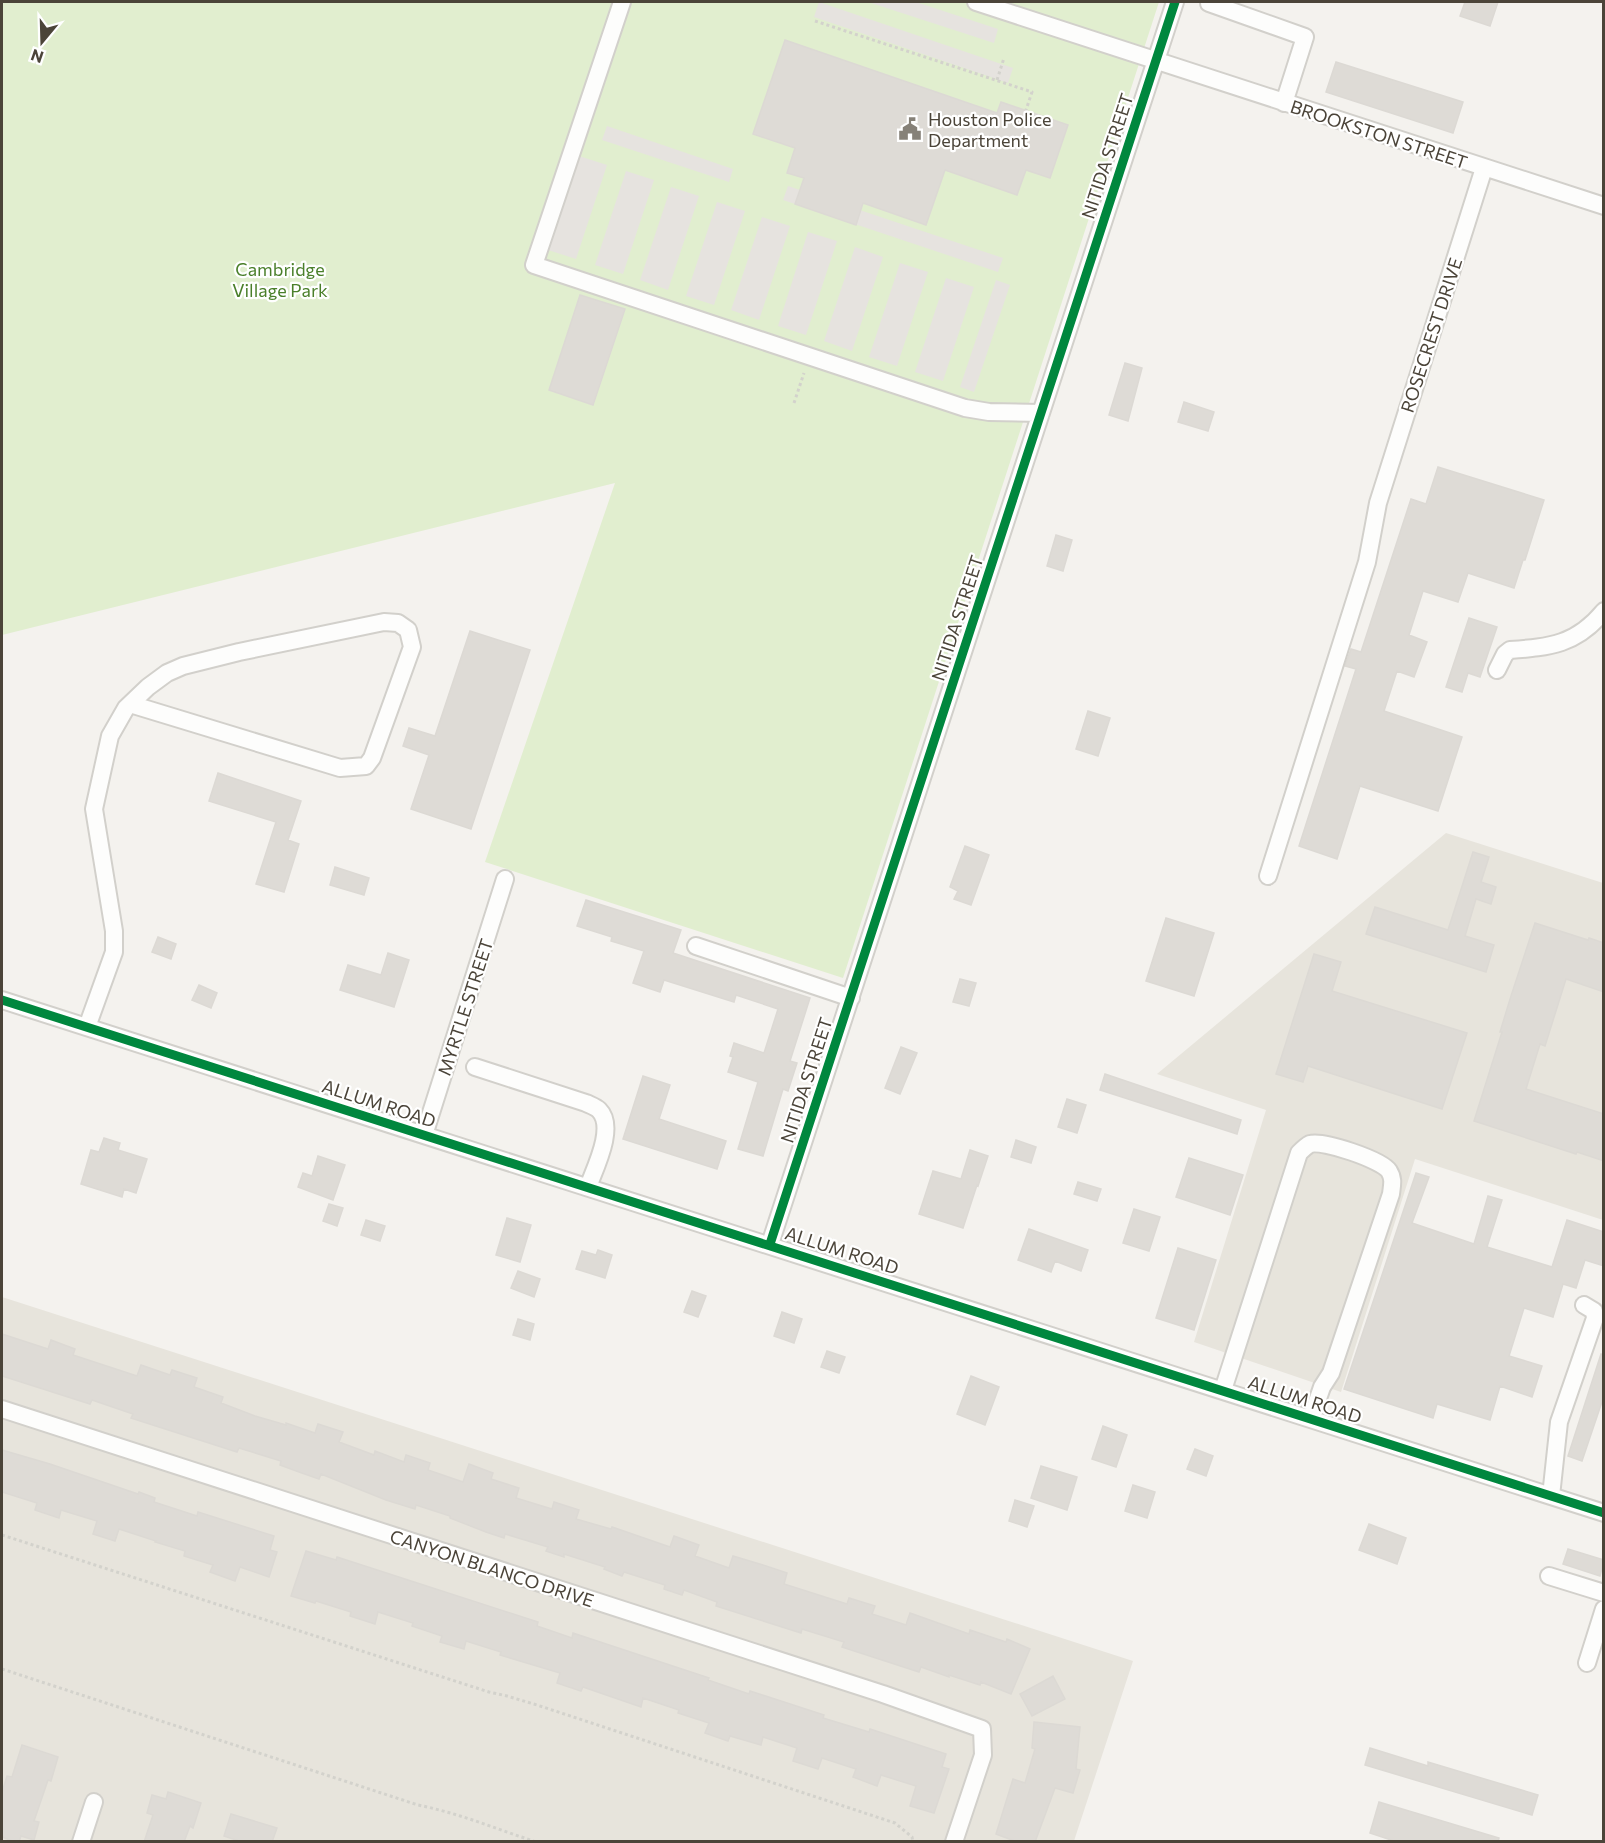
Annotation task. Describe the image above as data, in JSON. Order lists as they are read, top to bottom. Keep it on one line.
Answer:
{"streets":{"street":["BROOKSTON STREET","NITIDA STREET","ROSECREST DRIVE","MYRTLE STREET","ALLUM ROAD","CANYON BLANCO DRIVE"]},"crossings":[["BROOKSTON STREET","NITIDA STREET"],["BROOKSTON STREET","ROSECREST DRIVE"],["NITIDA STREET","ALLUM ROAD"],["MYRTLE STREET","ALLUM ROAD"]],"parks":["Cambridge Village Park"],"places":{"public building":["Houston Police Department"]},"north":"bottom"}
